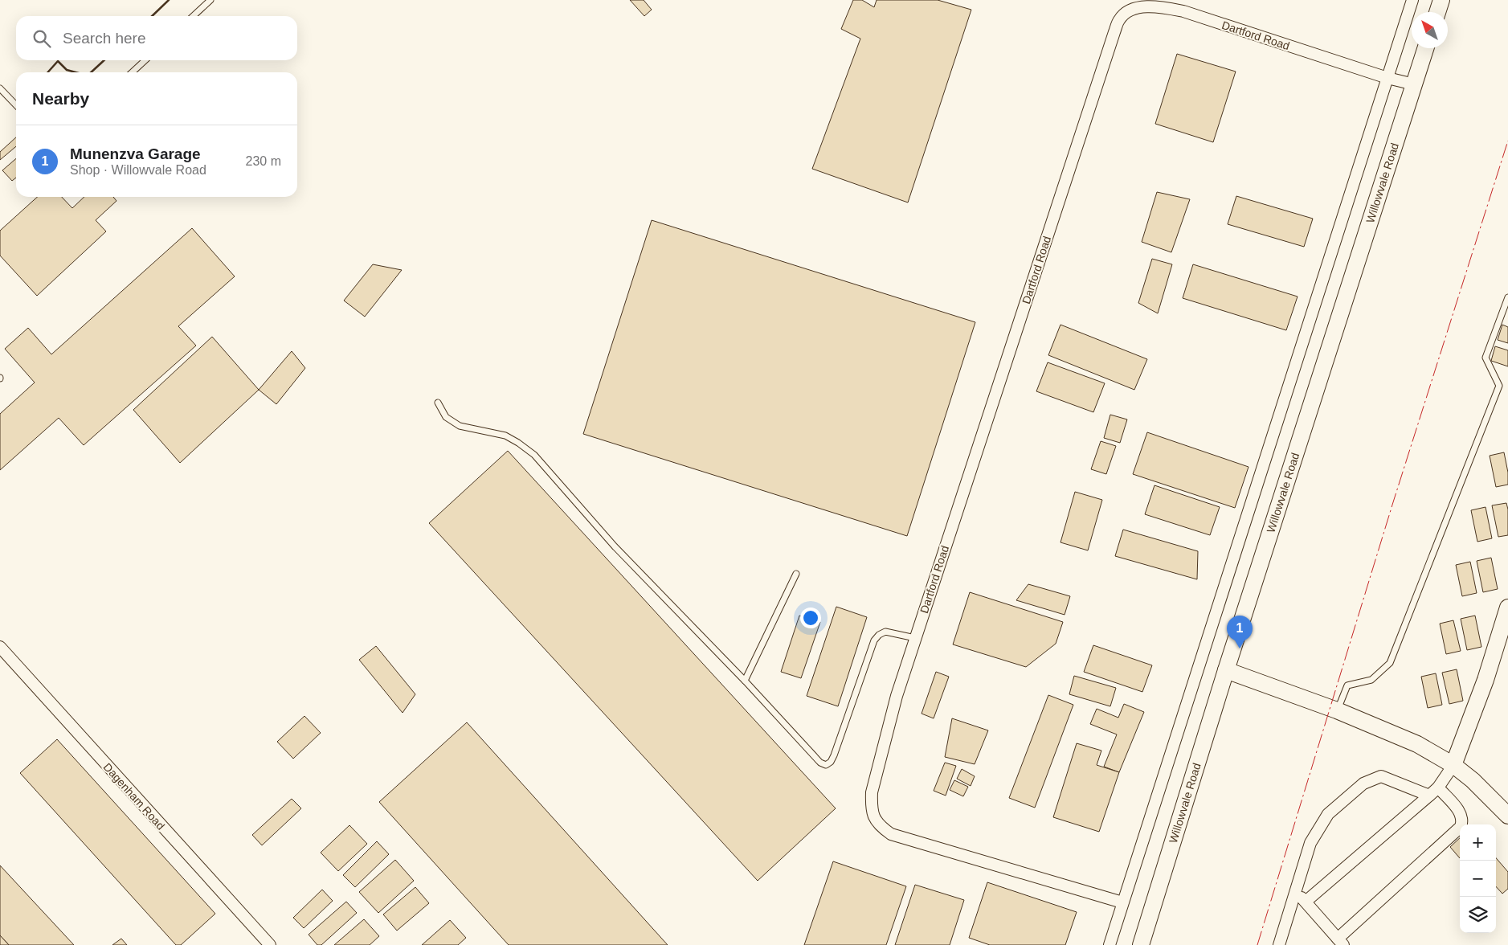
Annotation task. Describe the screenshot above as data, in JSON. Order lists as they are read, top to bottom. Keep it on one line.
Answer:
{"streets":{"main road":["Willowvale Road"],"street":["Dartford Road","Dagenham Road"]},"crossings":[["Dartford Road","Willowvale Road"]],"north":"top left","page":{"search":"Search here","heading":"Nearby","list":[{"mark":"1","name":"Munenzva Garage","note":"Shop · Willowvale Road","value":"230 m"}],"pins":"1","map_buttons":["+","−"]}}
